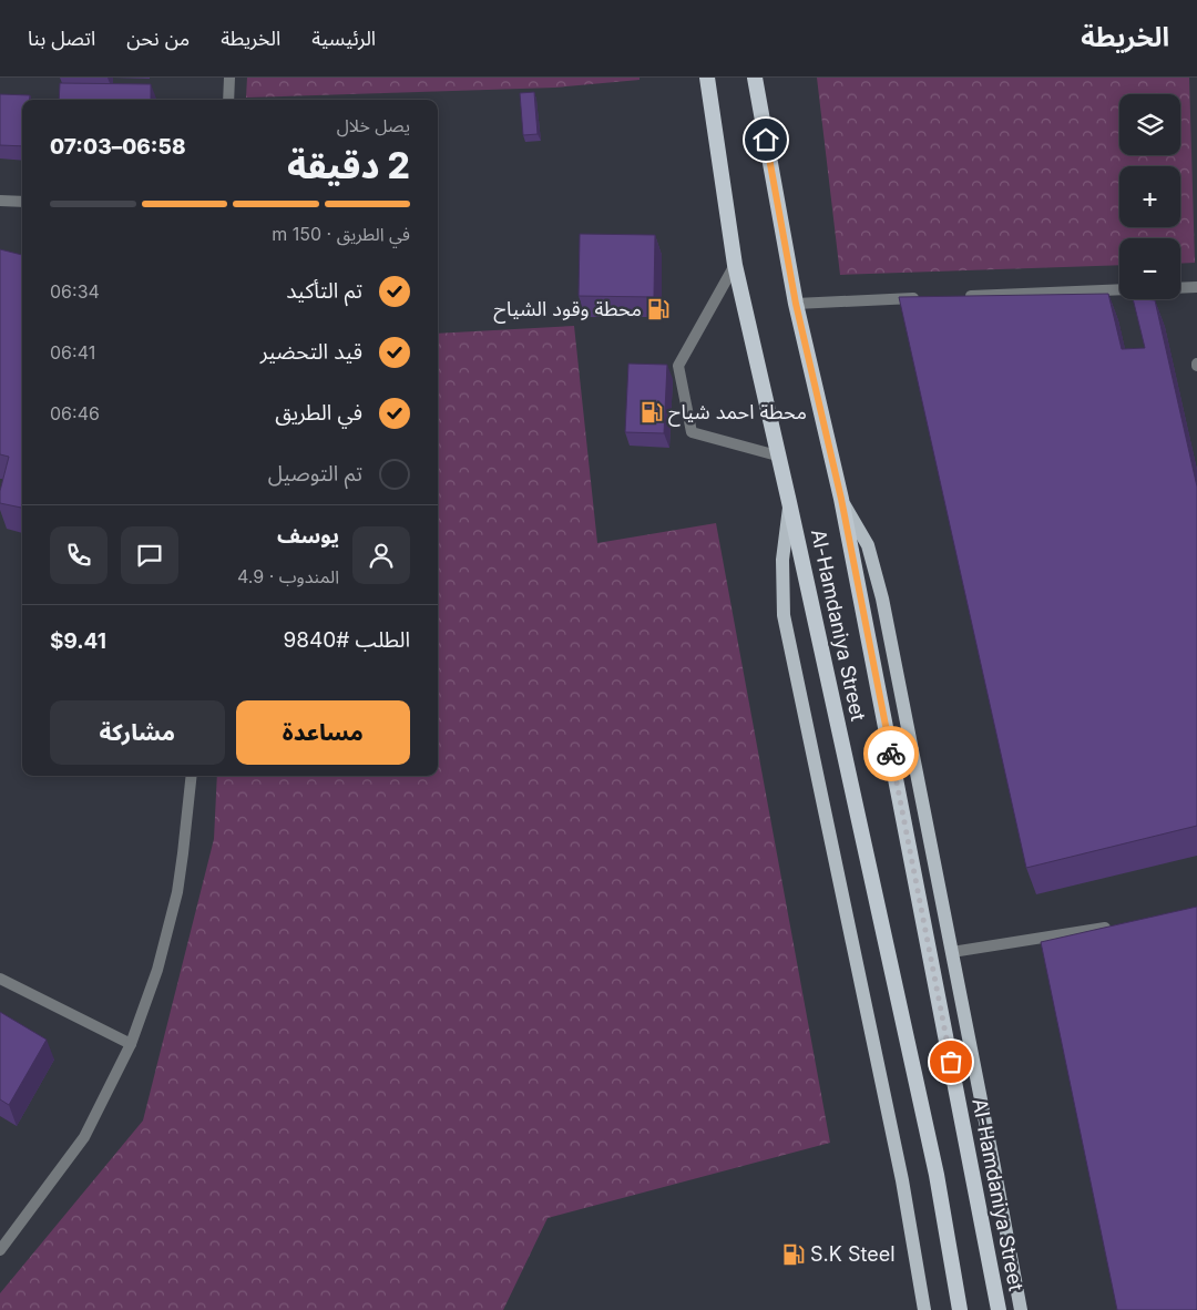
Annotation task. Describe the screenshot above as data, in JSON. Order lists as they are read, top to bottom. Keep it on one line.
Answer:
{"streets":{"highway":["Al-Hamdaniya Street"]},"places":{"fuel station":["محطة وقود الشياح","محطة احمد شياح","S.K Steel"]},"page":{"header":"الخريطة","nav":["الرئيسية","الخريطة","من نحن","اتصل بنا"],"map_buttons":["+","−"],"heading":["2 دقيقة","يصل خلال","06:58–07:03"],"panel":["يوسف","المندوب · 4.9","الطلب #9840","$9.41"],"bar":"في الطريق · 150 m","list":[["تم التأكيد","06:34"],["قيد التحضير","06:41"],["في الطريق","06:46"],"تم التوصيل"],"buttons":["مساعدة","مشاركة"]}}
